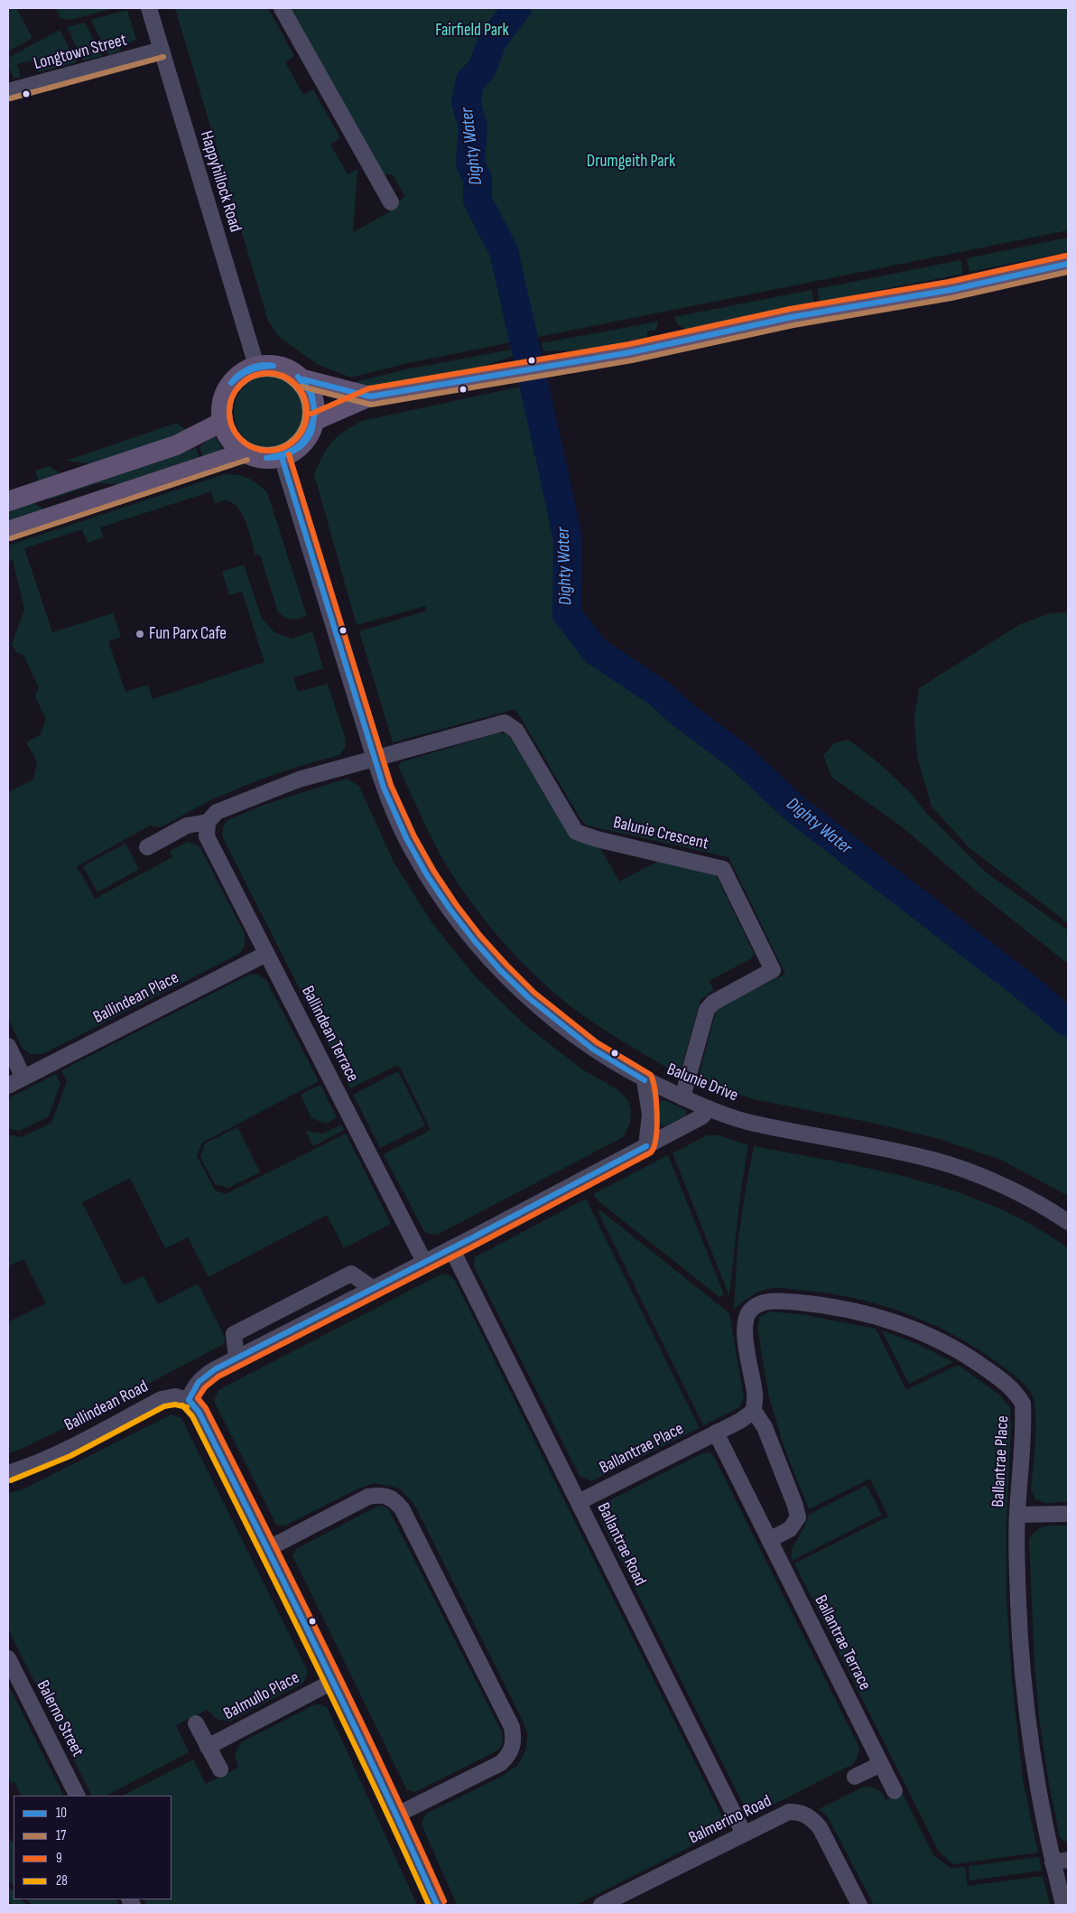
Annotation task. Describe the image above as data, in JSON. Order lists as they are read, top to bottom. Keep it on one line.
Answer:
{"streets":{"street":["Longtown Street","Happyhillock Road","Balunie Crescent","Ballindean Place","Ballindean Terrace","Balunie Drive","Ballindean Road","Ballantrae Place","Ballantrae Road","Ballantrae Terrace","Balmullo Place","Balerno Street","Balmerino Road"]},"crossings":[["Longtown Street","Happyhillock Road"],["Happyhillock Road","Balunie Drive"],["Balunie Crescent","Balunie Drive"],["Ballindean Place","Ballindean Terrace"],["Ballantrae Place","Ballantrae Road"],["Ballantrae Place","Ballantrae Terrace"],["Ballantrae Road","Balmerino Road"]],"water":["Dighty Water"],"parks":["Fairfield Park","Drumgeith Park"],"places":["Fun Parx Cafe"],"lines":["transit line 17","transit line 9","transit line 10","transit line 28"],"legend":["10","17","9","28"]}
